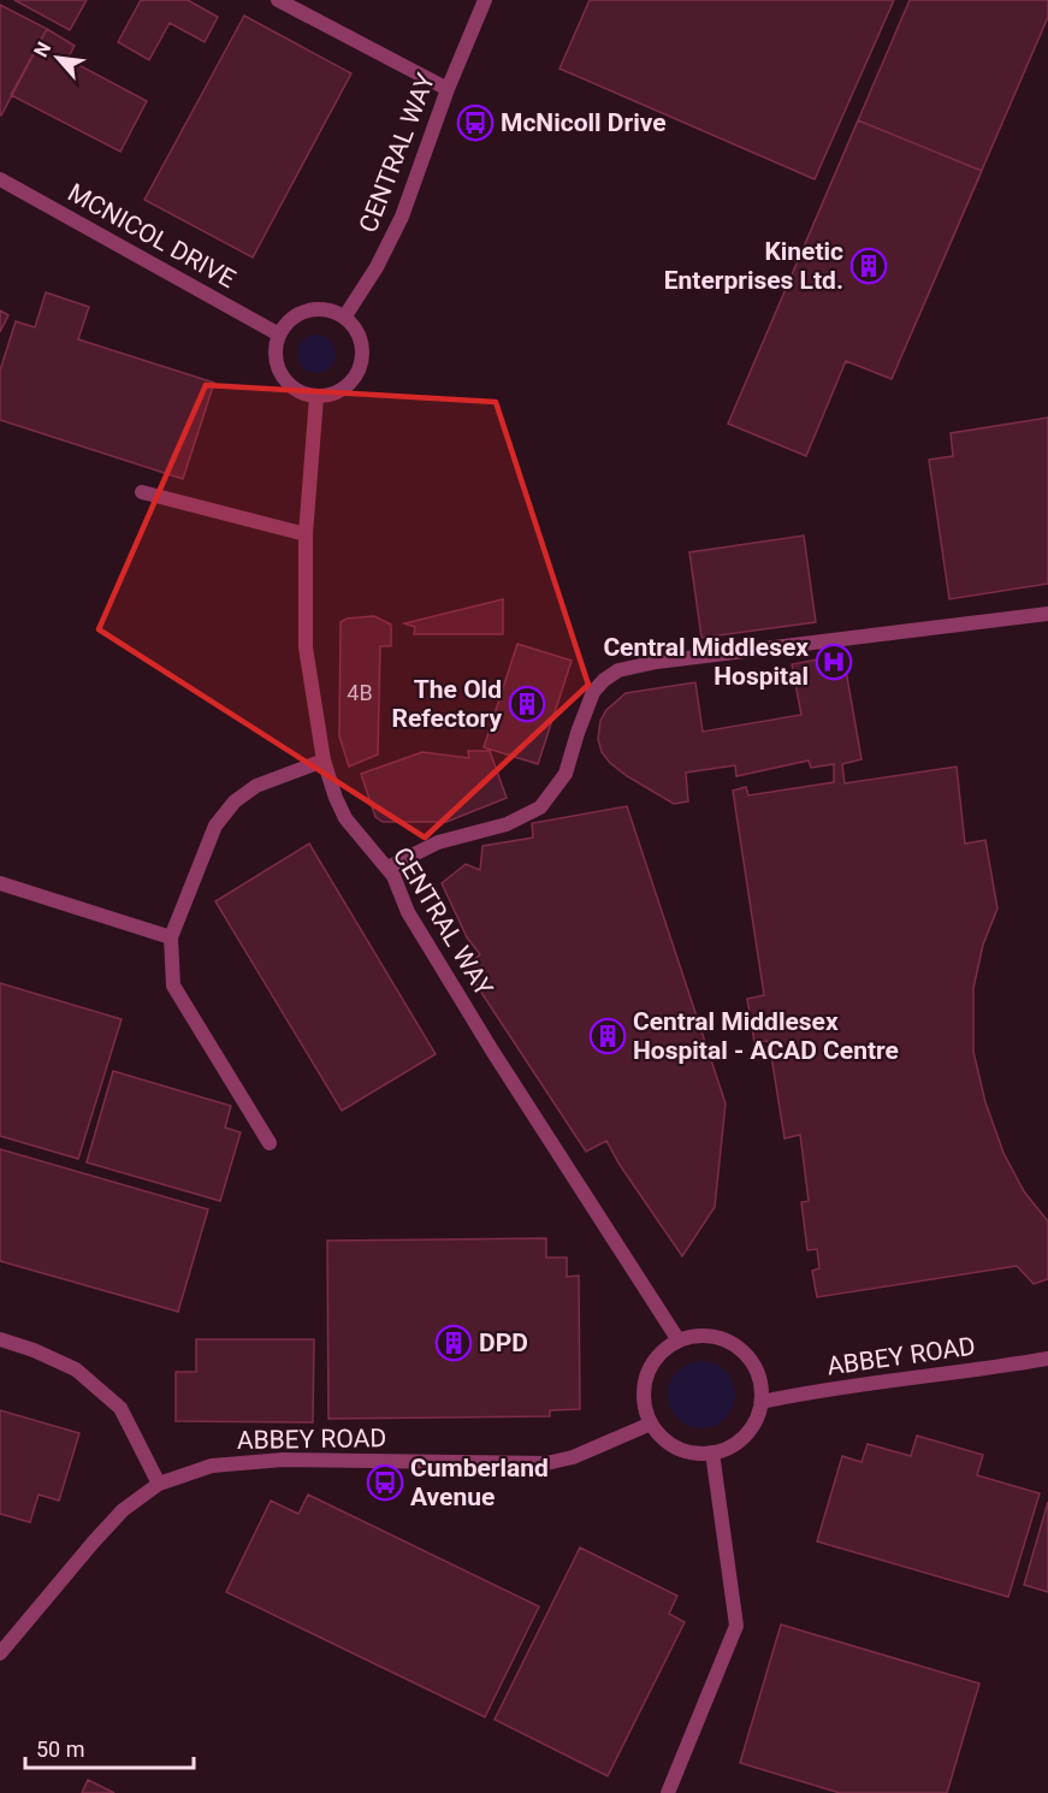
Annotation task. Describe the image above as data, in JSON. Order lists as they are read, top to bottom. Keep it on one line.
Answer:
{"streets":{"street":["CENTRAL WAY","MCNICOL DRIVE","ABBEY ROAD"]},"crossings":[["CENTRAL WAY","MCNICOL DRIVE"],["CENTRAL WAY","ABBEY ROAD"]],"places":{"bus stop":["McNicoll Drive","Cumberland Avenue"],"building":["Kinetic Enterprises Ltd.","The Old Refectory","Central Middlesex Hospital - ACAD Centre","DPD"],"hospital":["Central Middlesex Hospital"]},"house_numbers":["4B"],"scale_bar":"50 m","north":"top left"}
